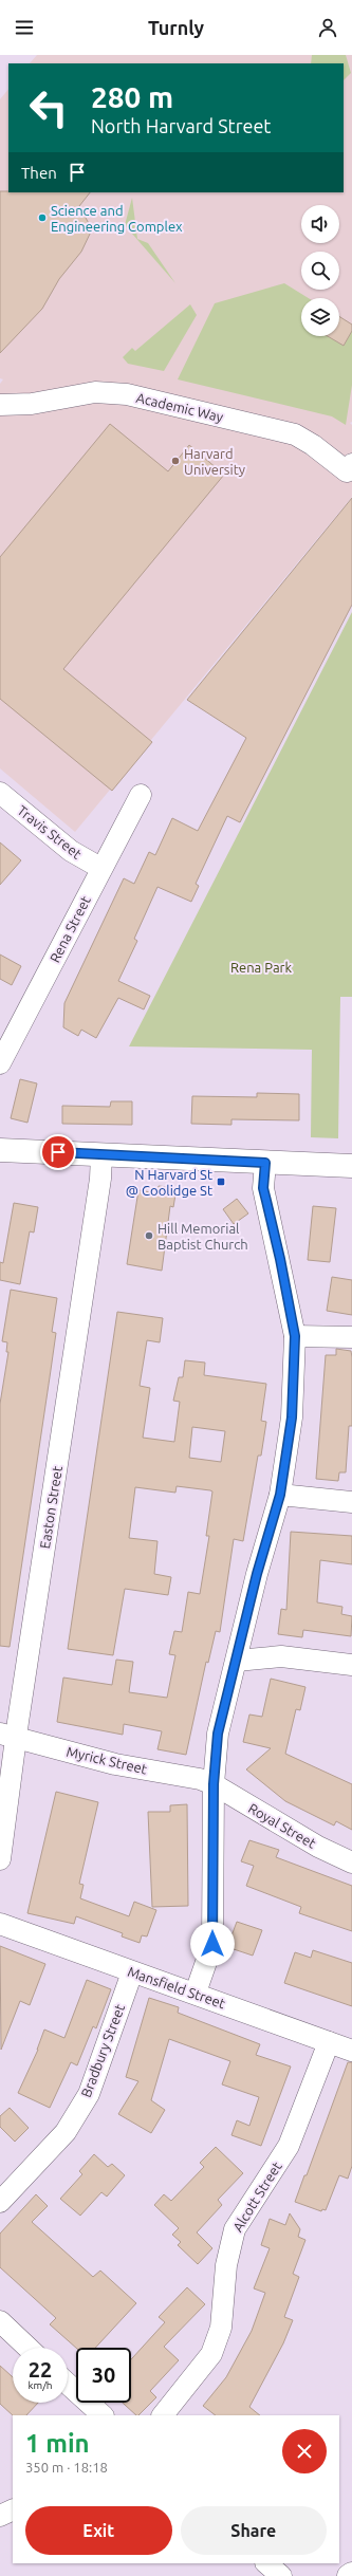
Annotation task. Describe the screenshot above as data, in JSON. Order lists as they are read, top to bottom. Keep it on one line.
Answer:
{"streets":{"street":["Academic Way","Travis Street","Rena Street","Easton Street","Myrick Street","Royal Street","Mansfield Street","Bradbury Street","Alcott Street"]},"crossings":[["Travis Street","Rena Street"],["Easton Street","Myrick Street"],["Myrick Street","Royal Street"],["Mansfield Street","Bradbury Street"],["Mansfield Street","Alcott Street"]],"parks":["Rena Park"],"places":{"other":["Science and Engineering Complex","Harvard University","Hill Memorial Baptist Church"],"transit":["N Harvard St @ Coolidge St"]},"page":{"header":"Turnly","turn":["280 m","North Harvard Street"],"then":"Then","speed":"22 km/h","limit":"30","heading":["1 min","350 m · 18:18"],"buttons":["Exit","Share"]}}
